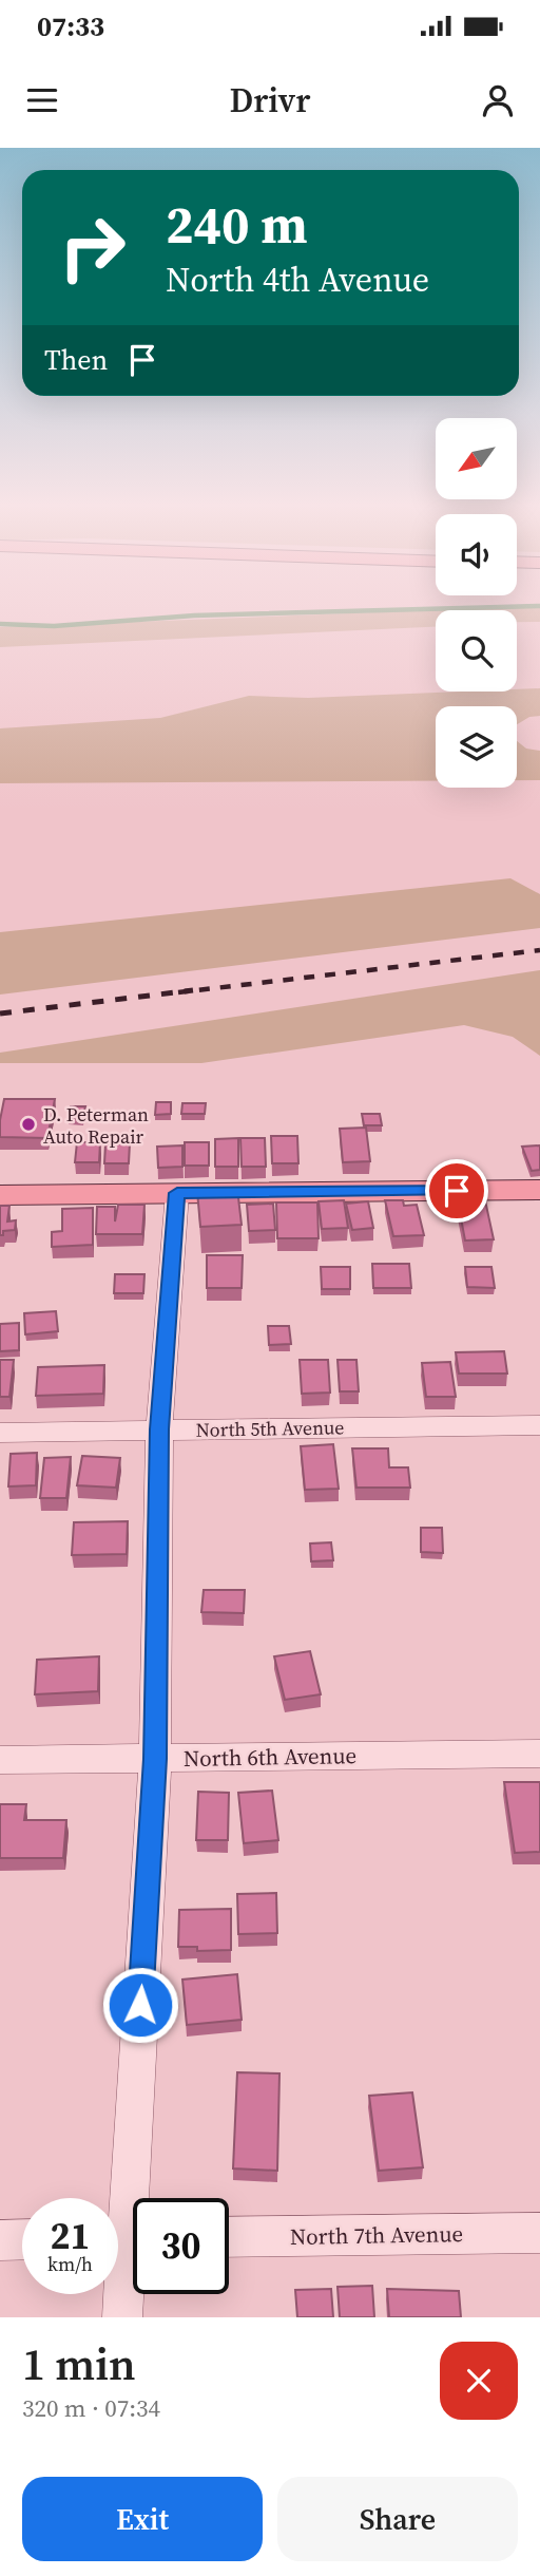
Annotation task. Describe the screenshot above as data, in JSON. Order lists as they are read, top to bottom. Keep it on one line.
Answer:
{"streets":{"street":["North 5th Avenue","North 6th Avenue","North 7th Avenue"]},"places":["D. Peterman Auto Repair"],"north":"bottom left","page":{"status":"07:33","header":"Drivr","turn":["240 m","North 4th Avenue"],"then":"Then","speed":"21 km/h","limit":"30","heading":["1 min","320 m · 07:34"],"buttons":["Exit","Share"]}}
